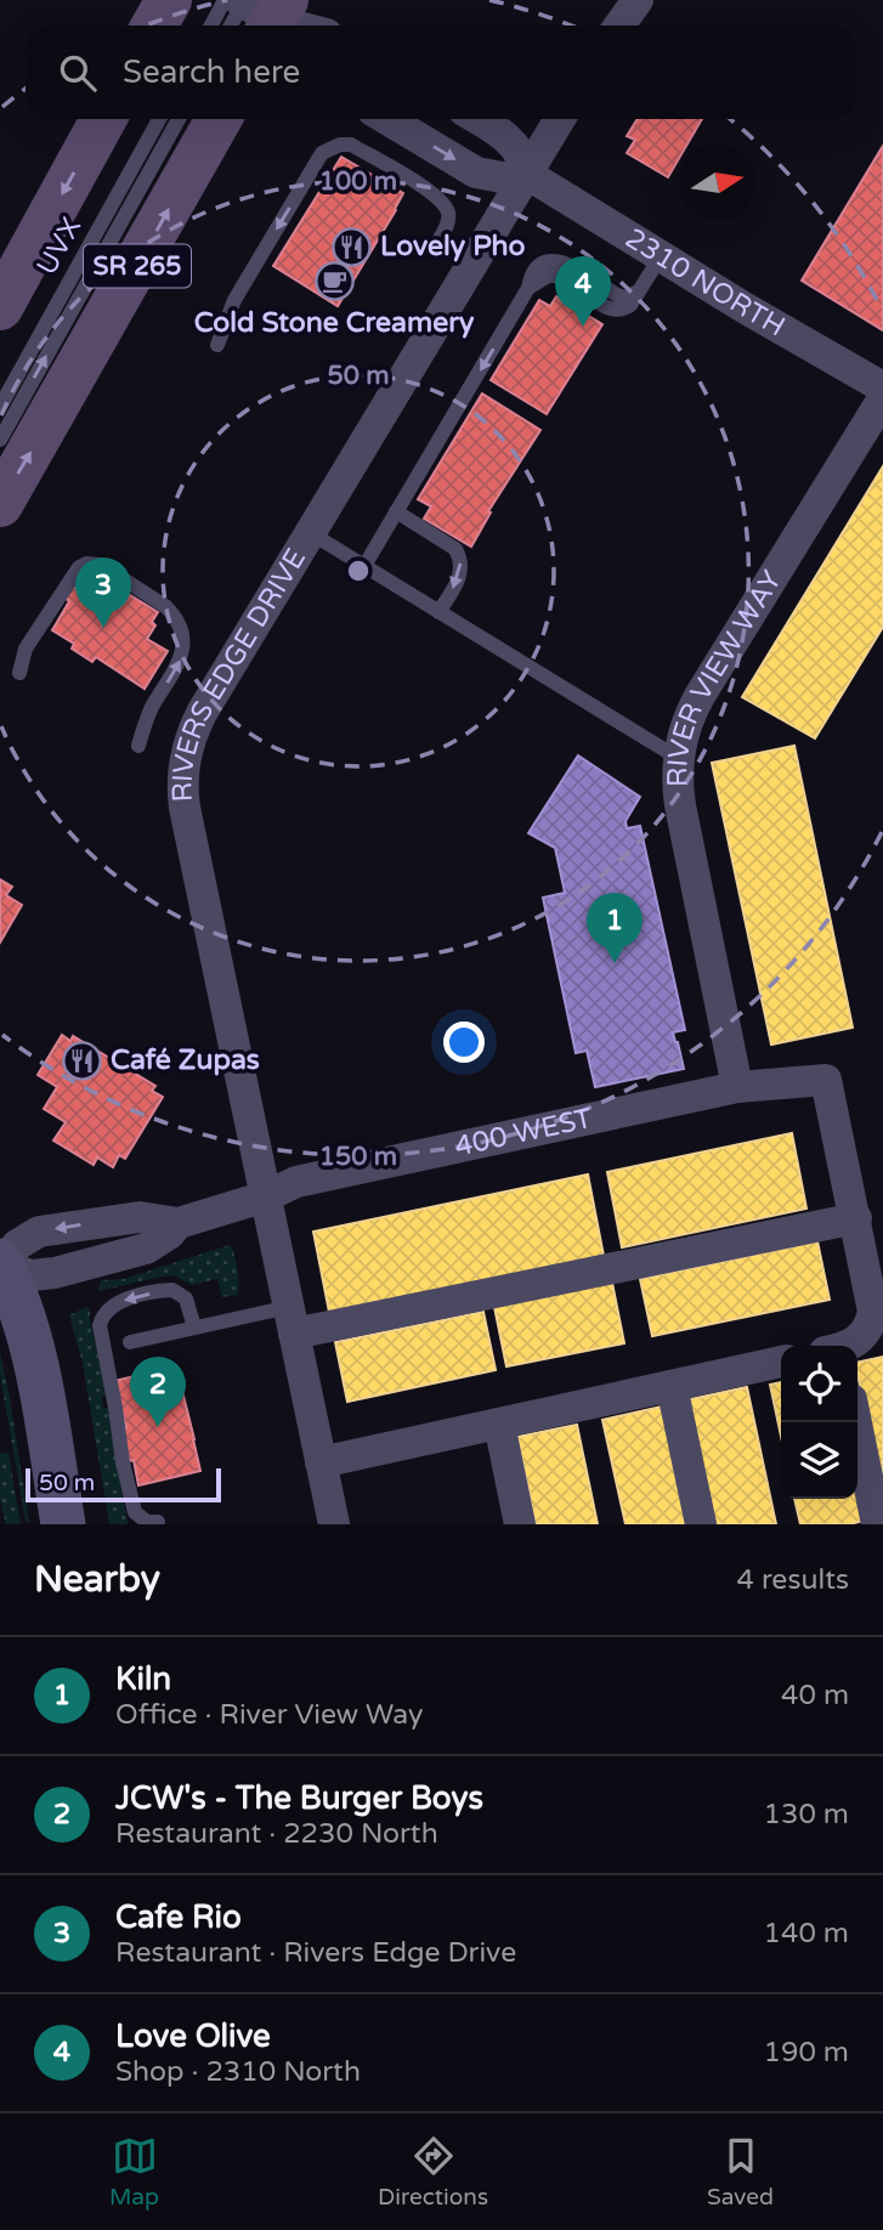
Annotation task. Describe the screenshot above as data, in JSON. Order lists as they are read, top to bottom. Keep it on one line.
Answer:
{"streets":{"main road":["SR 265"],"street":["2310 NORTH","RIVERS EDGE DRIVE","RIVER VIEW WAY","400 WEST"],"lane":["UVX"]},"crossings":[["2310 NORTH","RIVERS EDGE DRIVE"],["RIVERS EDGE DRIVE","400 WEST"],["RIVER VIEW WAY","400 WEST"]],"places":{"restaurant":["Lovely Pho","Café Zupas"],"cafe":["Cold Stone Creamery"]},"scale_bar":"50 m","north":"right","page":{"search":"Search here","pins":["4","3","1","2"],"scale":"50 m","heading":["Nearby","4 results"],"list":[{"mark":"1","name":"Kiln","note":"Office · River View Way","value":"40 m"},{"mark":"2","name":"JCW's - The Burger Boys","note":"Restaurant · 2230 North","value":"130 m"},{"mark":"3","name":"Cafe Rio","note":"Restaurant · Rivers Edge Drive","value":"140 m"},{"mark":"4","name":"Love Olive","note":"Shop · 2310 North","value":"190 m"}],"nav":["Map","Directions","Saved"]},"rings":["100 m","50 m","150 m"]}
